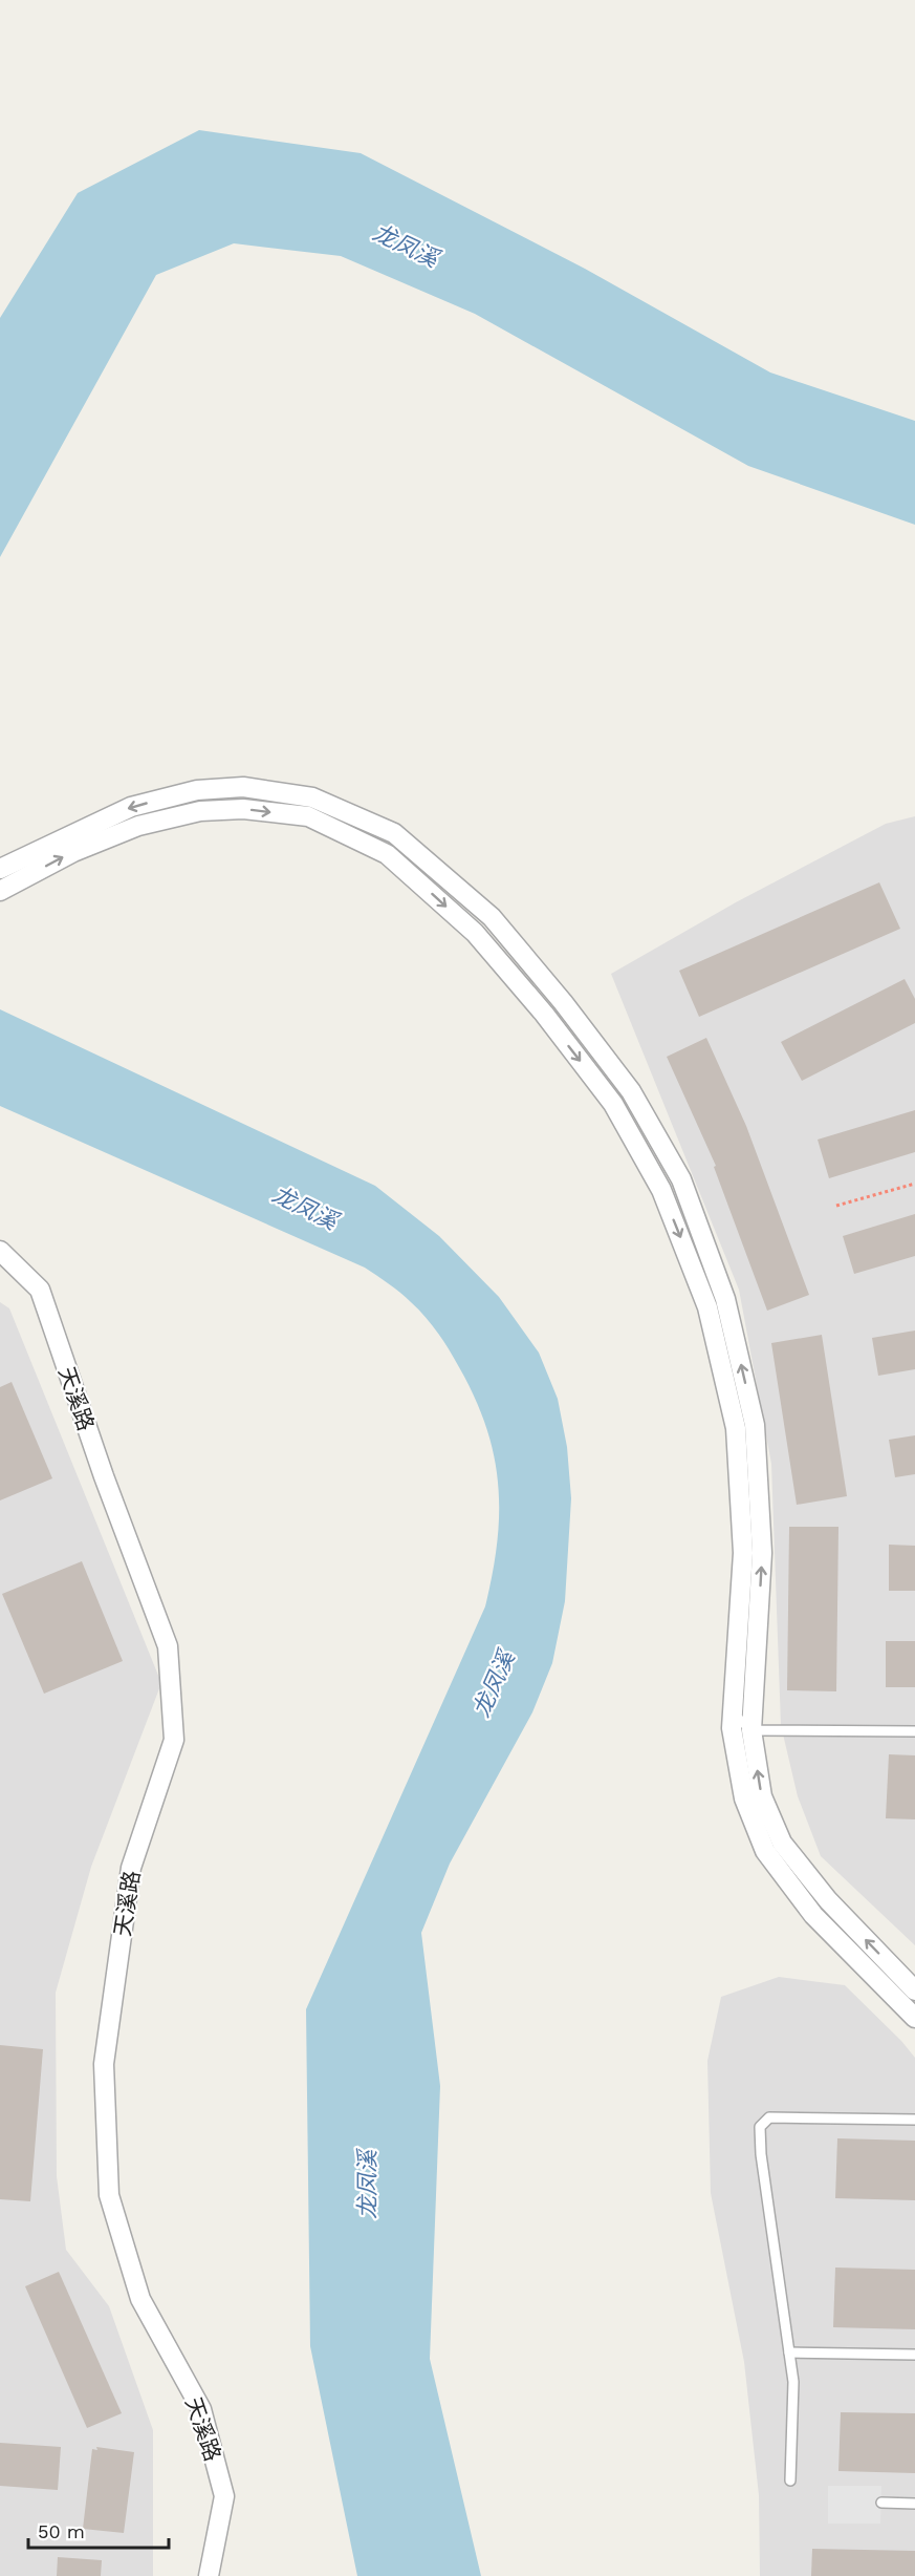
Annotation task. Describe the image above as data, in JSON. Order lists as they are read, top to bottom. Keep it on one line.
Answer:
{"streets":{"street":["天溪路"]},"water":["龙凤溪"],"scale_bar":"50 m"}
